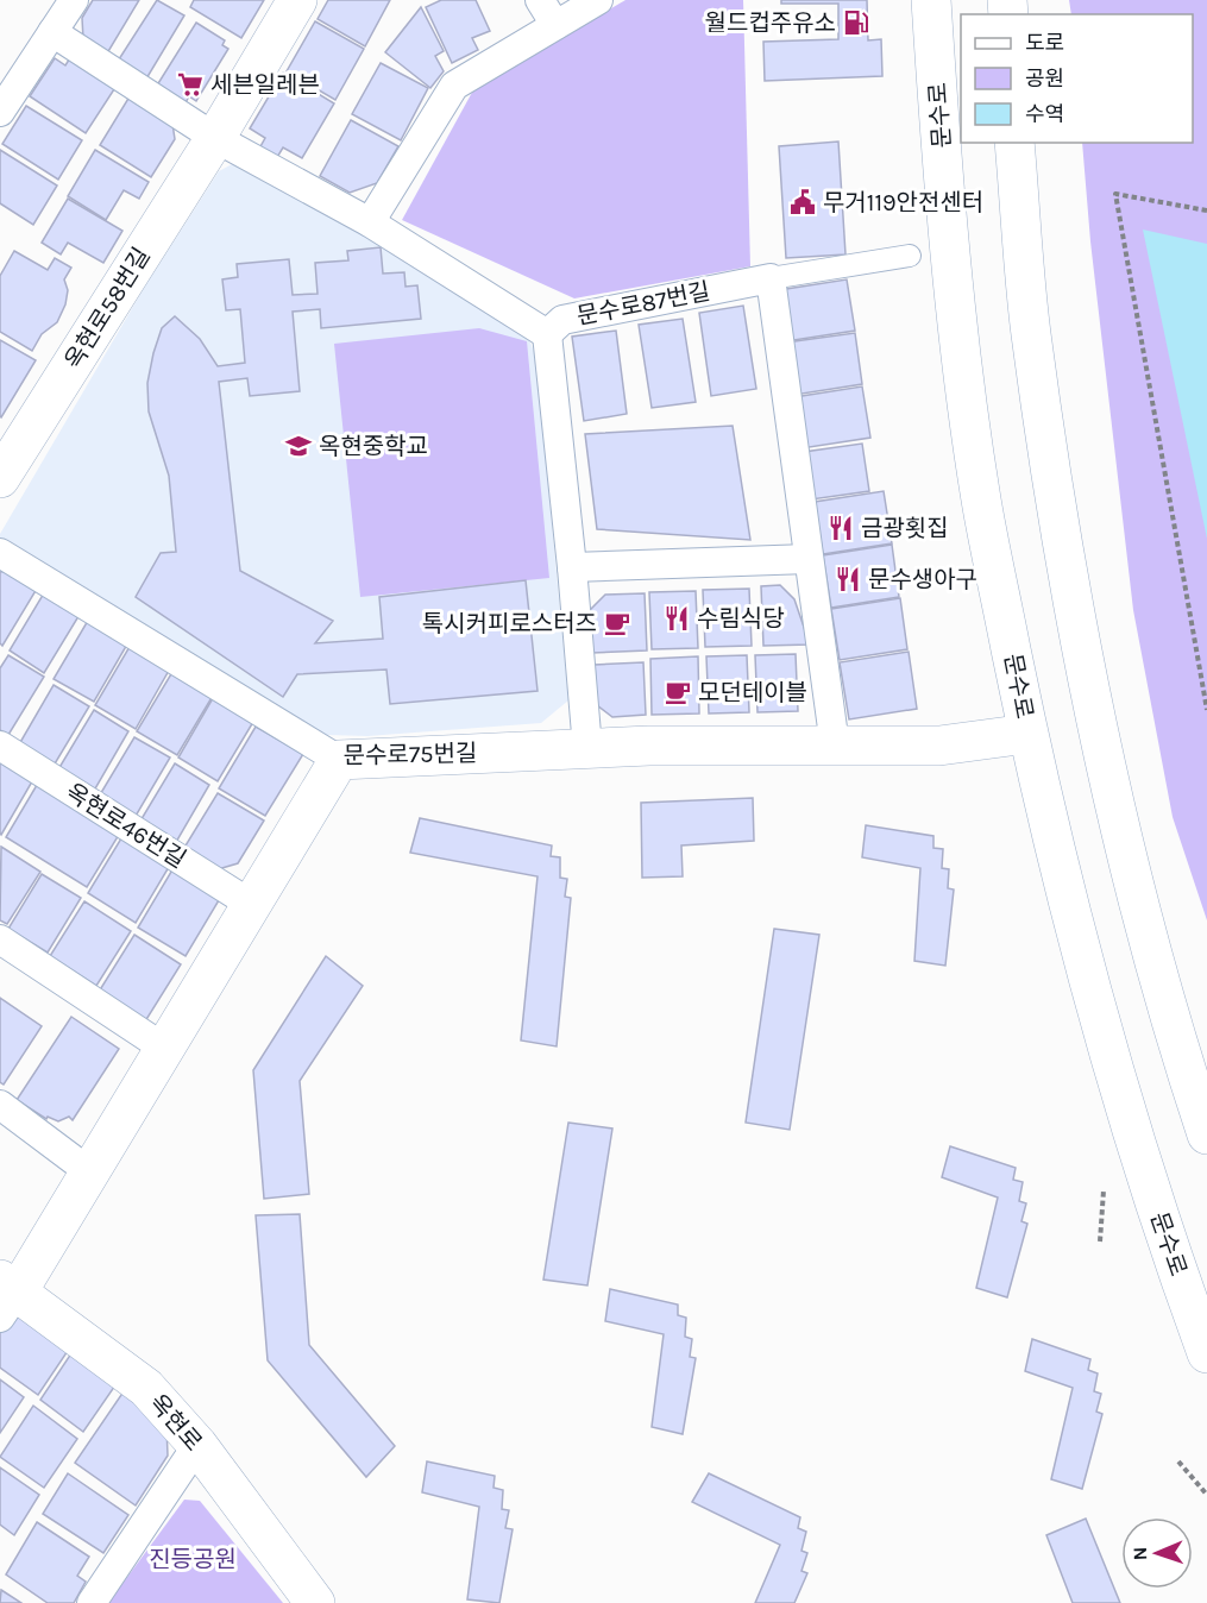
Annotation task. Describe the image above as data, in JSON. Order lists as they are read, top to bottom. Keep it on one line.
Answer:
{"streets":{"main road":["문수로","옥현로58번길","문수로75번길","옥현로"],"street":["문수로87번길","옥현로46번길"]},"crossings":[["문수로","문수로75번길"],["문수로87번길","옥현로58번길"]],"parks":["진등공원"],"places":{"fuel station":["월드컵주유소"],"supermarket":["세븐일레븐"],"public building":["무거119안전센터"],"school or university":["옥현중학교"],"restaurant":["금광횟집","문수생아구","수림식당"],"cafe":["톡시커피로스터즈","모던테이블"]},"legend":["도로","공원","수역"],"north":"left"}
